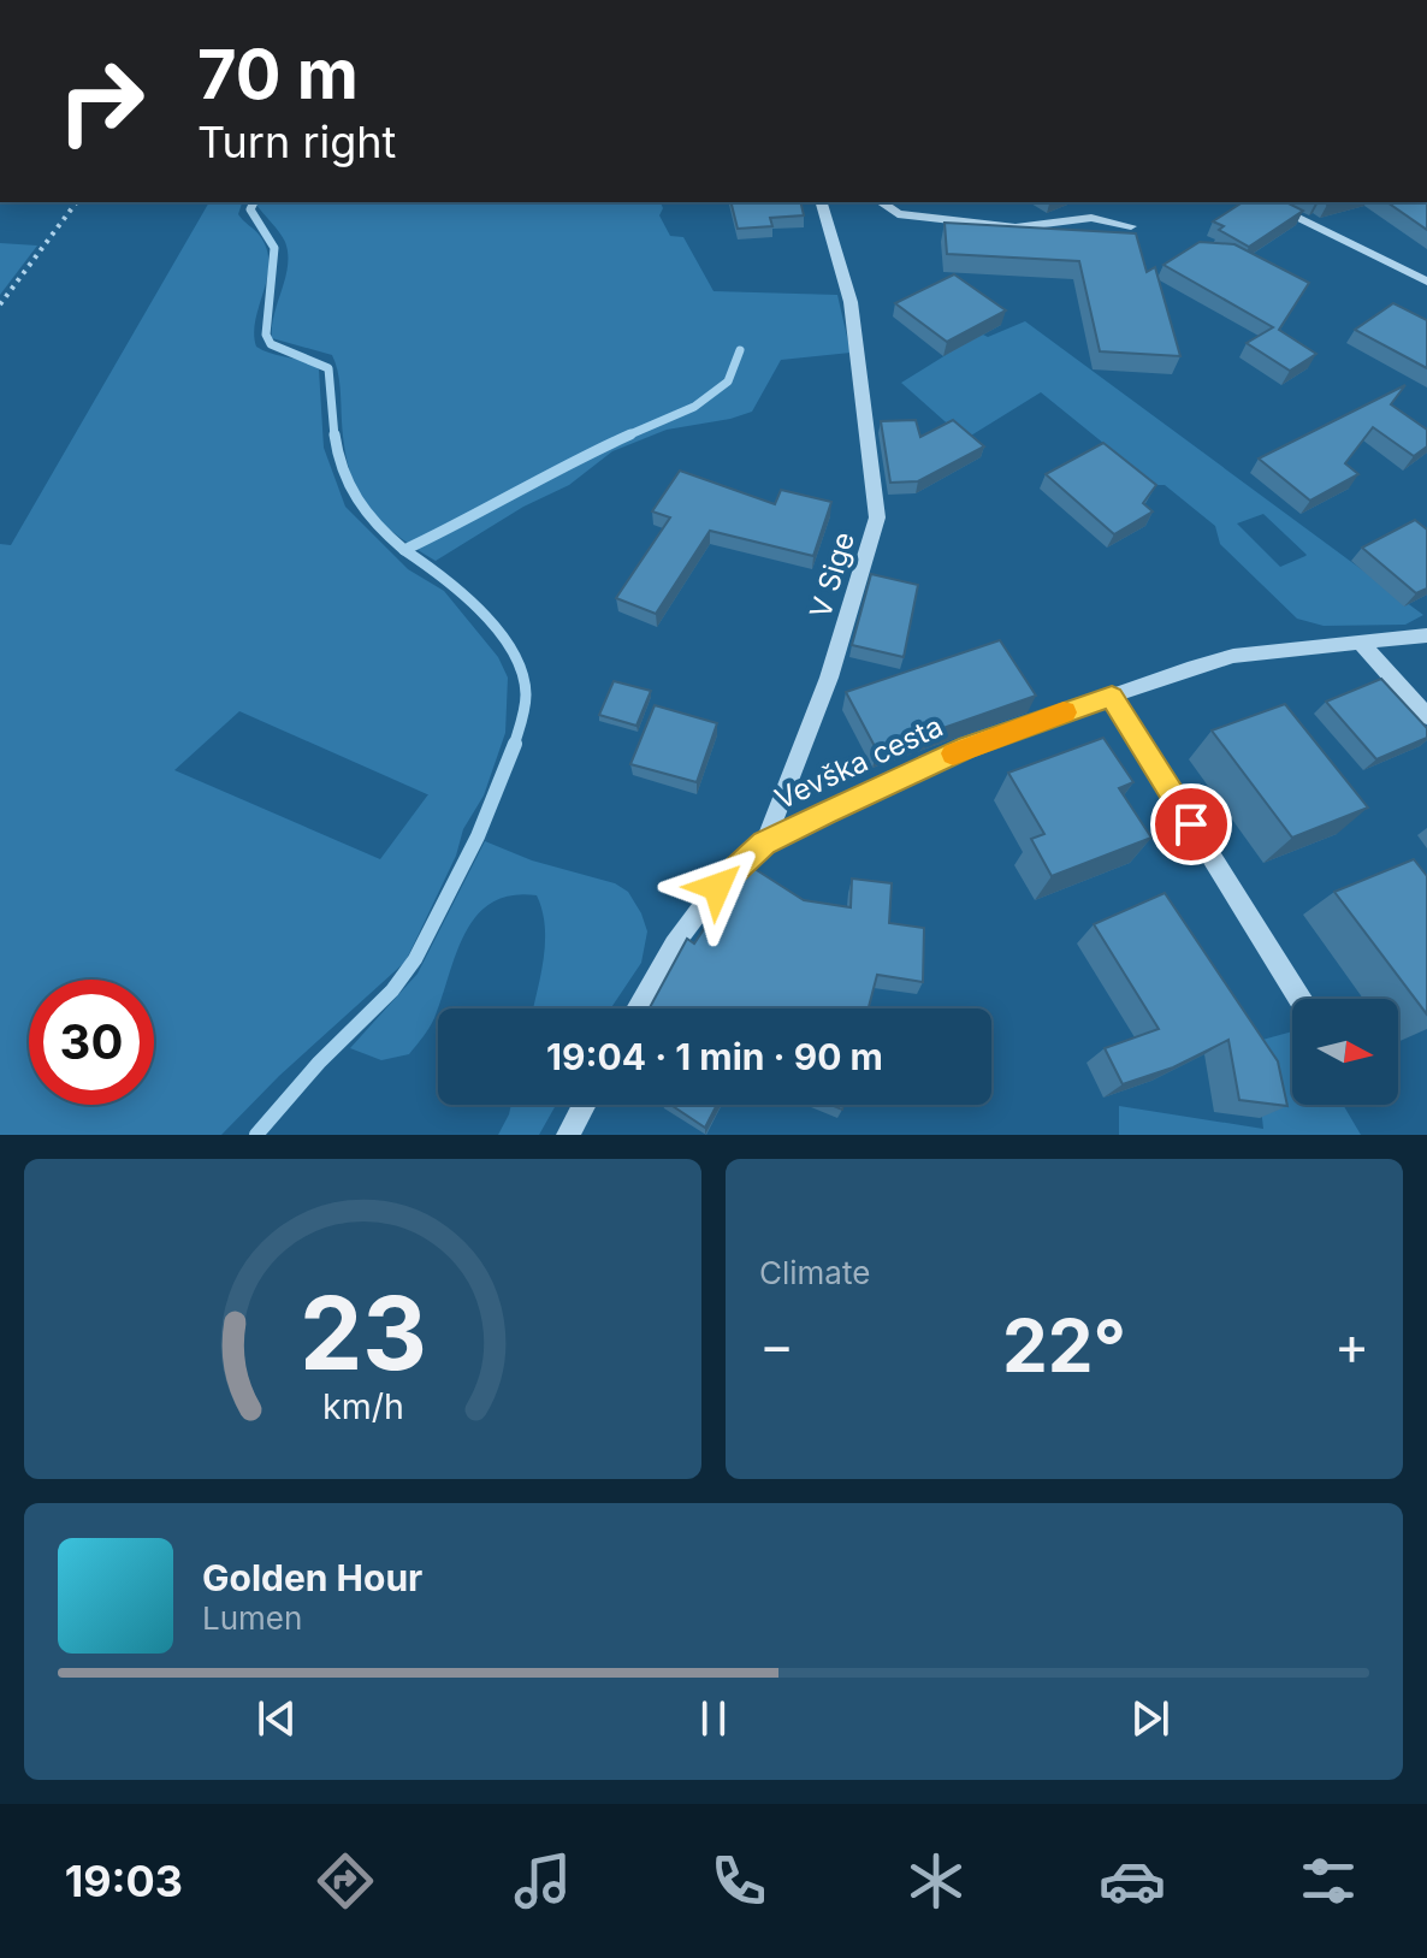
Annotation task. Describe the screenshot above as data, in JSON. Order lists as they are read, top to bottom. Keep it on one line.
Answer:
{"streets":{"street":["V Sige","Vevška cesta"]},"crossings":[["V Sige","Vevška cesta"]],"north":"right","page":{"turn":["70 m","Turn right"],"limit":"30","trip":"19:04 · 1 min · 90 m","tile":"Climate","heat":["−","22°","+"],"song":["Golden Hour","Lumen"],"tabs":"19:03","gauge":["23","km/h"]}}
